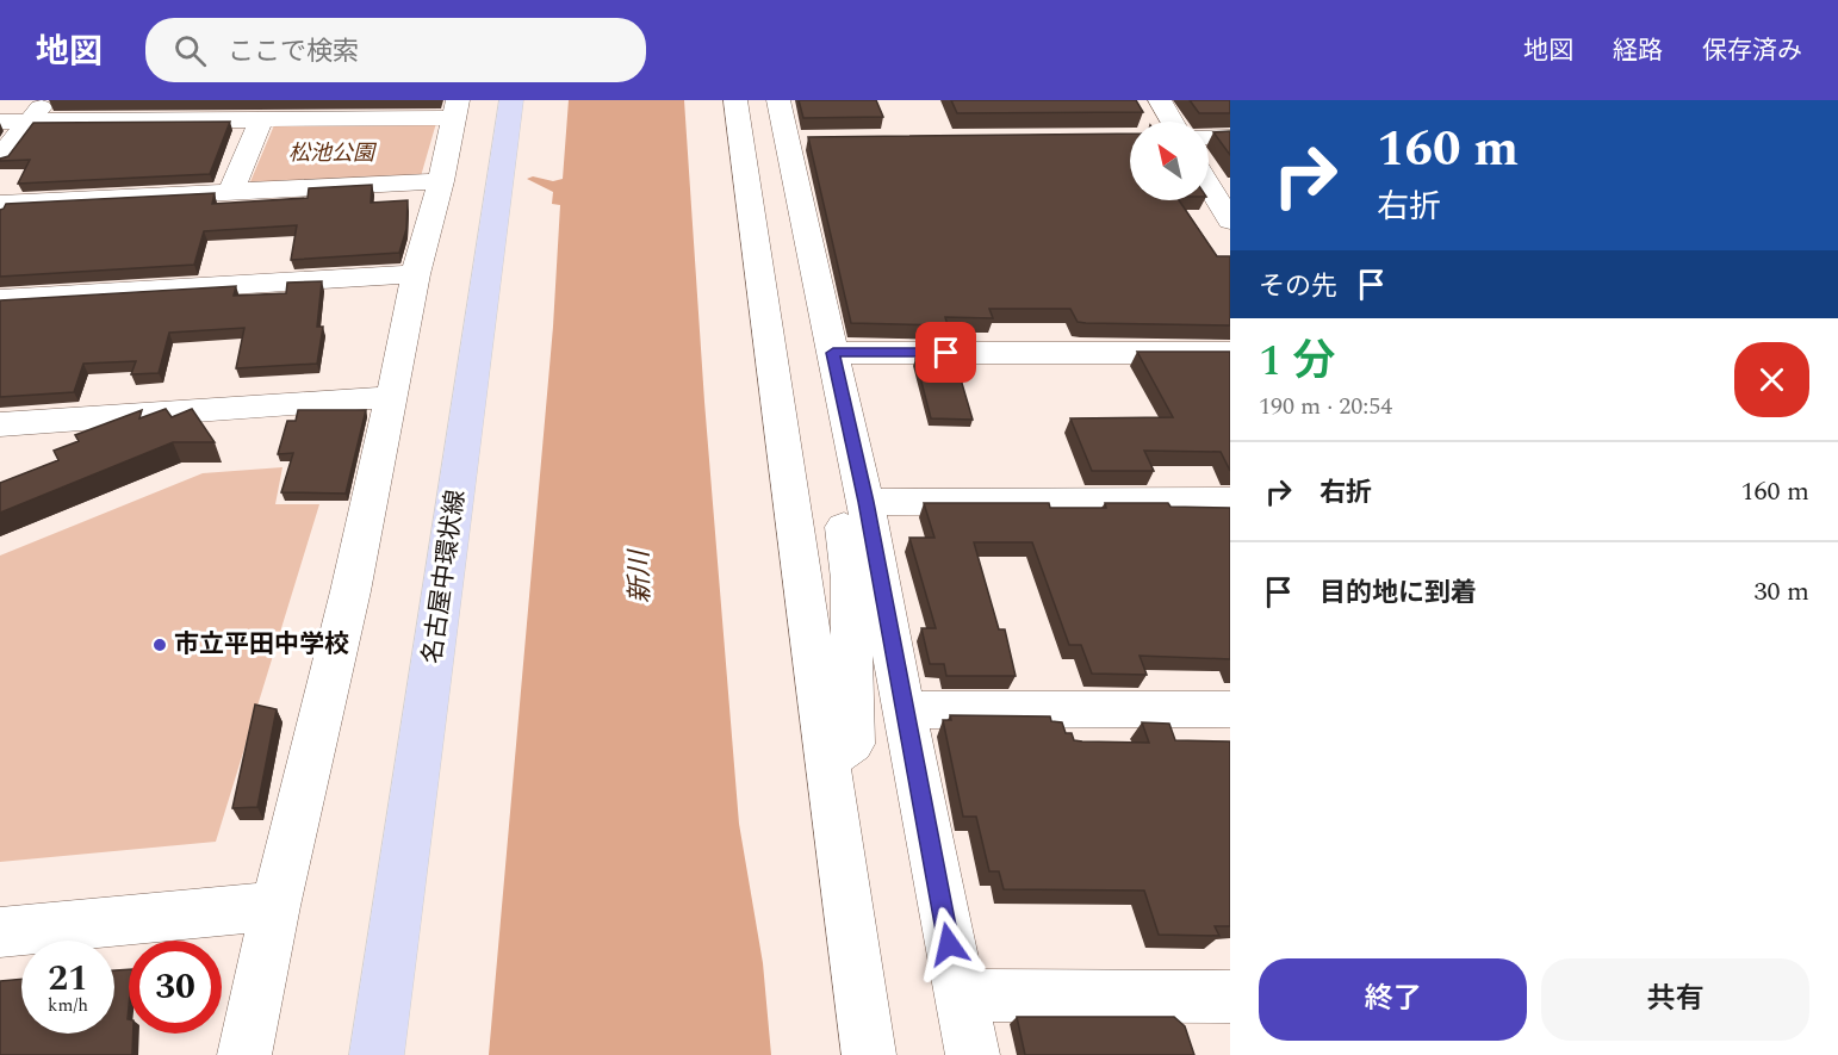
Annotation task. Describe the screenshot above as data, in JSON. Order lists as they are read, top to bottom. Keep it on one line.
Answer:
{"streets":{"main road":["名古屋中環状線"]},"water":["新川"],"parks":["松池公園"],"places":["市立平田中学校"],"north":"top left","page":{"header":"地図","search":"ここで検索","nav":["地図","経路","保存済み"],"turn":["160 m","右折"],"then":"その先","heading":["1 分","190 m · 20:54"],"list":[{"name":"右折","value":"160 m"},{"name":"目的地に到着","value":"30 m"}],"speed":"21 km/h","limit":"30","buttons":["終了","共有"]}}
